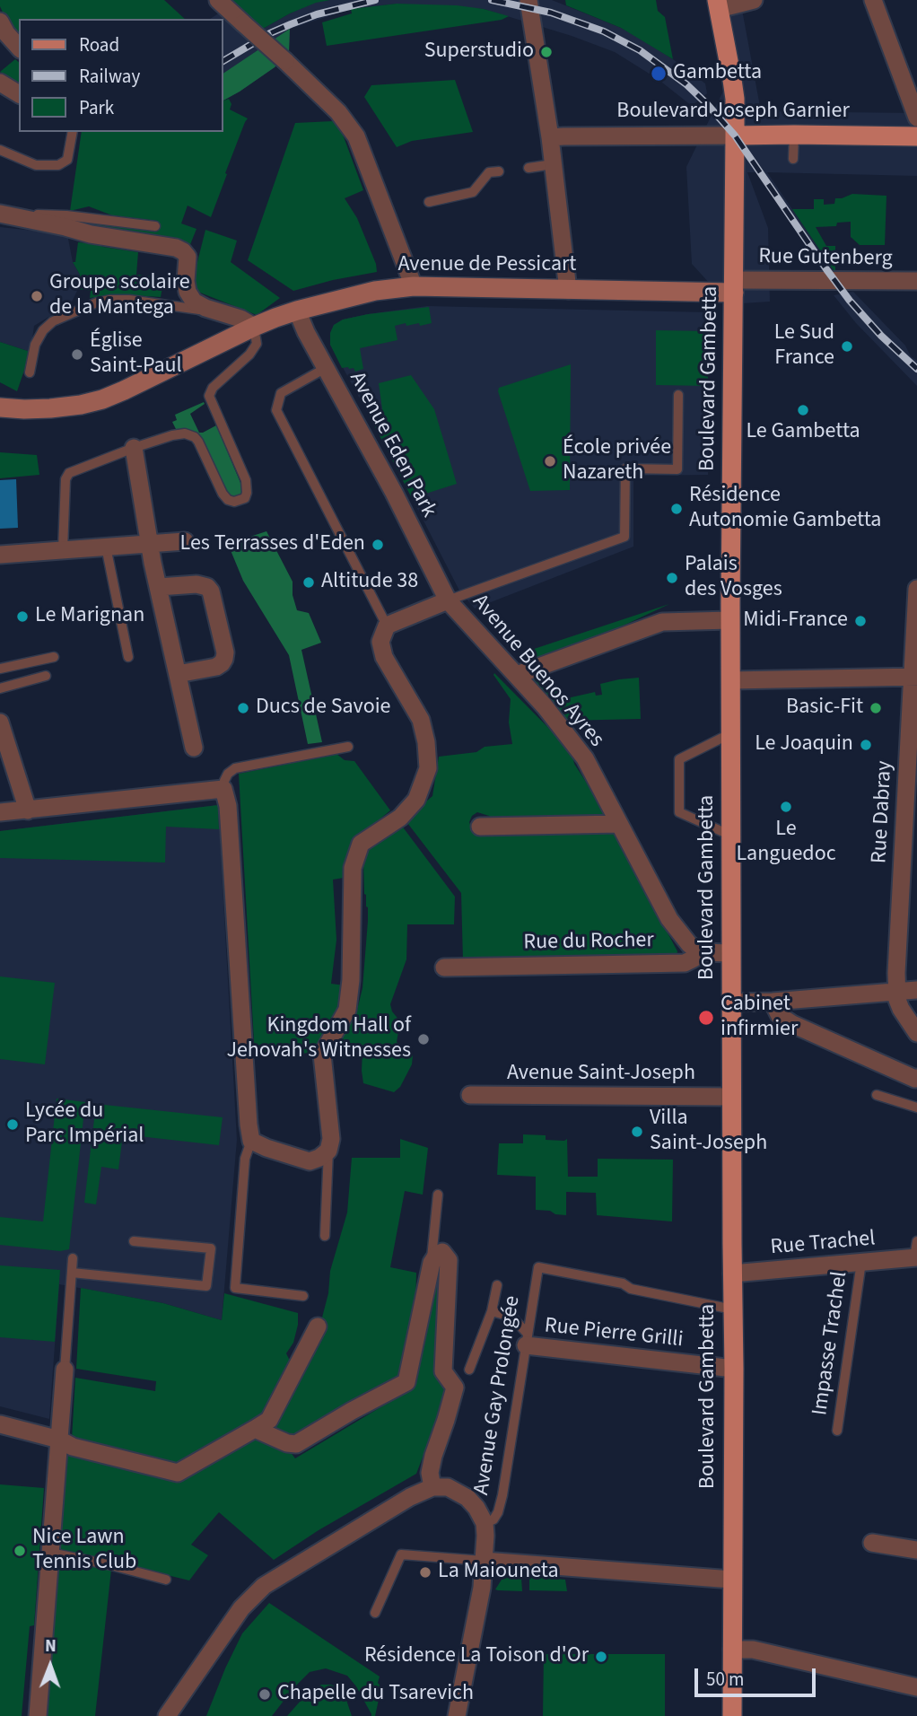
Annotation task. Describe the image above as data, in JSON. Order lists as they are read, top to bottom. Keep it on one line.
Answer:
{"streets":{"main road":["Boulevard Joseph Garnier","Boulevard Gambetta"],"street":["Rue Gutenberg","Avenue de Pessicart","Avenue Eden Park","Avenue Buenos Ayres","Rue Dabray","Rue du Rocher","Avenue Saint-Joseph","Rue Trachel","Rue Pierre Grilli"],"lane":["Impasse Trachel","Avenue Gay Prolongée"]},"crossings":[["Boulevard Joseph Garnier","Boulevard Gambetta"],["Rue Gutenberg","Avenue de Pessicart"],["Rue Gutenberg","Boulevard Gambetta"],["Avenue de Pessicart","Boulevard Gambetta"],["Avenue de Pessicart","Avenue Eden Park"],["Boulevard Gambetta","Rue du Rocher"],["Boulevard Gambetta","Avenue Saint-Joseph"],["Boulevard Gambetta","Rue Trachel"],["Boulevard Gambetta","Rue Pierre Grilli"],["Boulevard Gambetta","Avenue Gay Prolongée"],["Avenue Eden Park","Avenue Buenos Ayres"],["Avenue Buenos Ayres","Rue du Rocher"],["Rue Trachel","Impasse Trachel"],["Rue Pierre Grilli","Avenue Gay Prolongée"]],"places":["Superstudio","Gambetta","Groupe scolaire de la Mantega","Le Sud France","Église Saint-Paul","Le Gambetta","École privée Nazareth","Résidence Autonomie Gambetta","Les Terrasses d'Eden","Palais des Vosges","Altitude 38","Le Marignan","Midi-France","Ducs de Savoie","Basic-Fit","Le Joaquin","Le Languedoc","Cabinet infirmier","Kingdom Hall of Jehovah's Witnesses","Lycée du Parc Impérial","Villa Saint-Joseph","Nice Lawn Tennis Club","La Maiouneta","Résidence La Toison d'Or","Chapelle du Tsarevich"],"legend":["Road","Railway","Park"],"scale_bar":"50 m","north":"top"}
